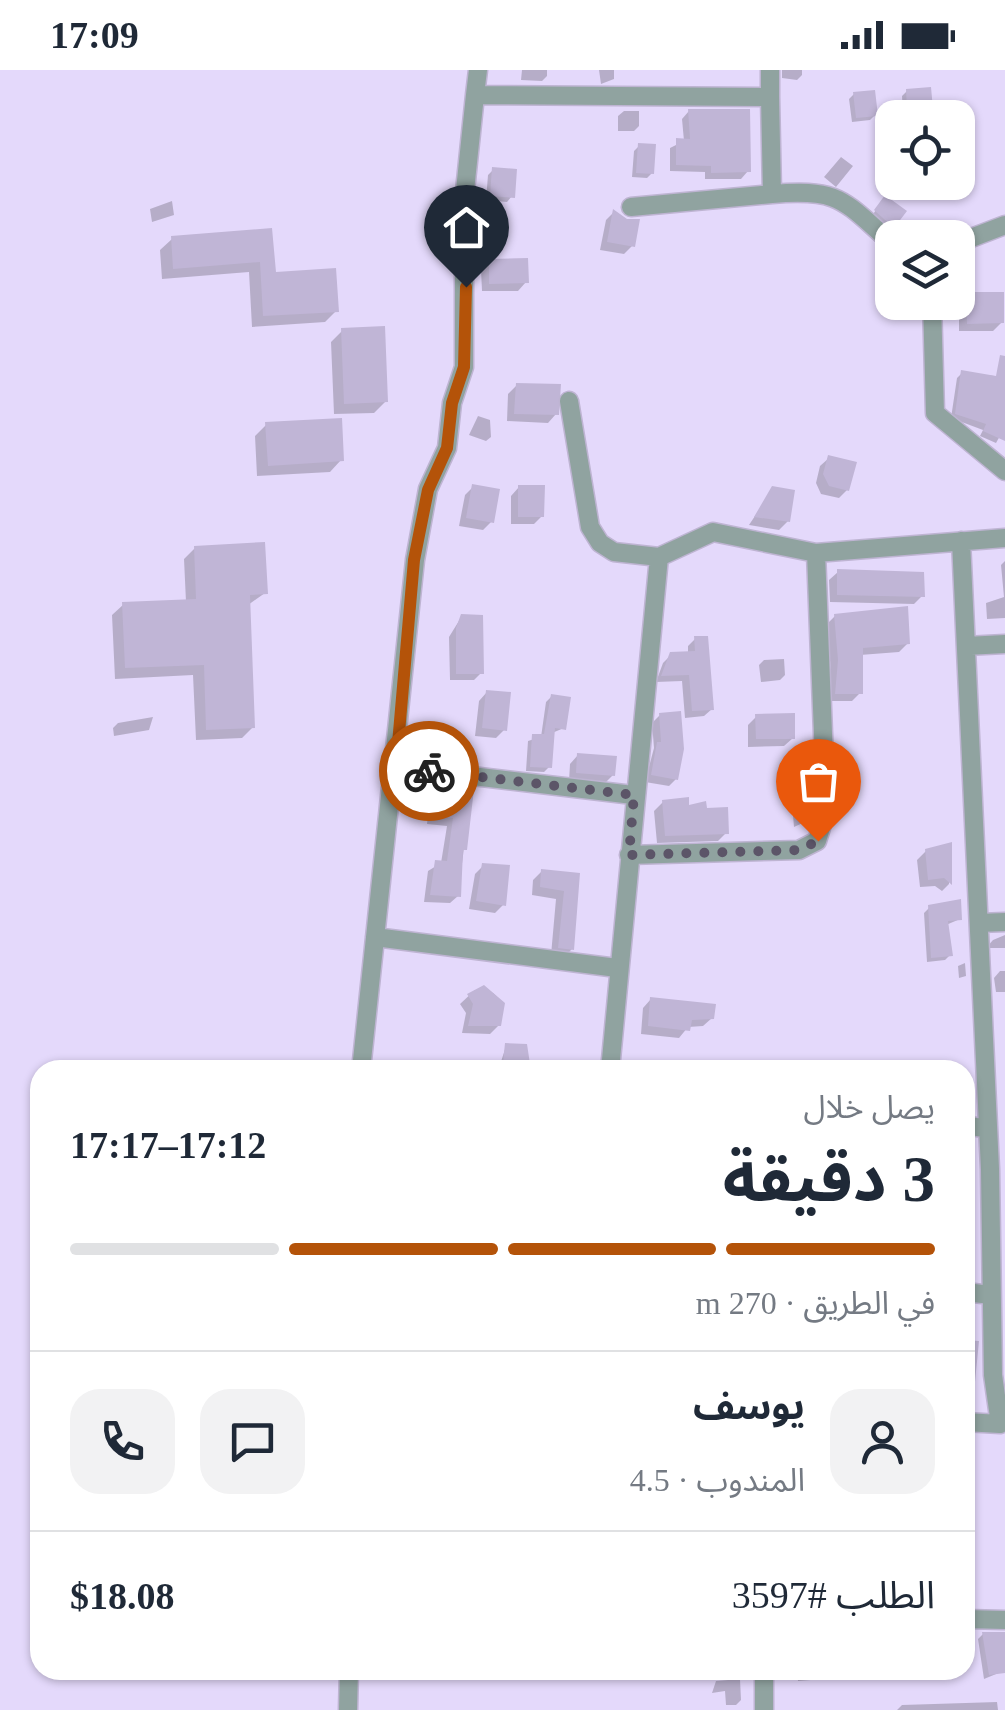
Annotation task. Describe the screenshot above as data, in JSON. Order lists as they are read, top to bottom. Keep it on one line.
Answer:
{"page":{"status":"17:09","heading":["3 دقيقة","يصل خلال","17:12–17:17"],"panel":["يوسف","المندوب · 4.5","الطلب #3597","$18.08"],"bar":"في الطريق · 270 m"}}
